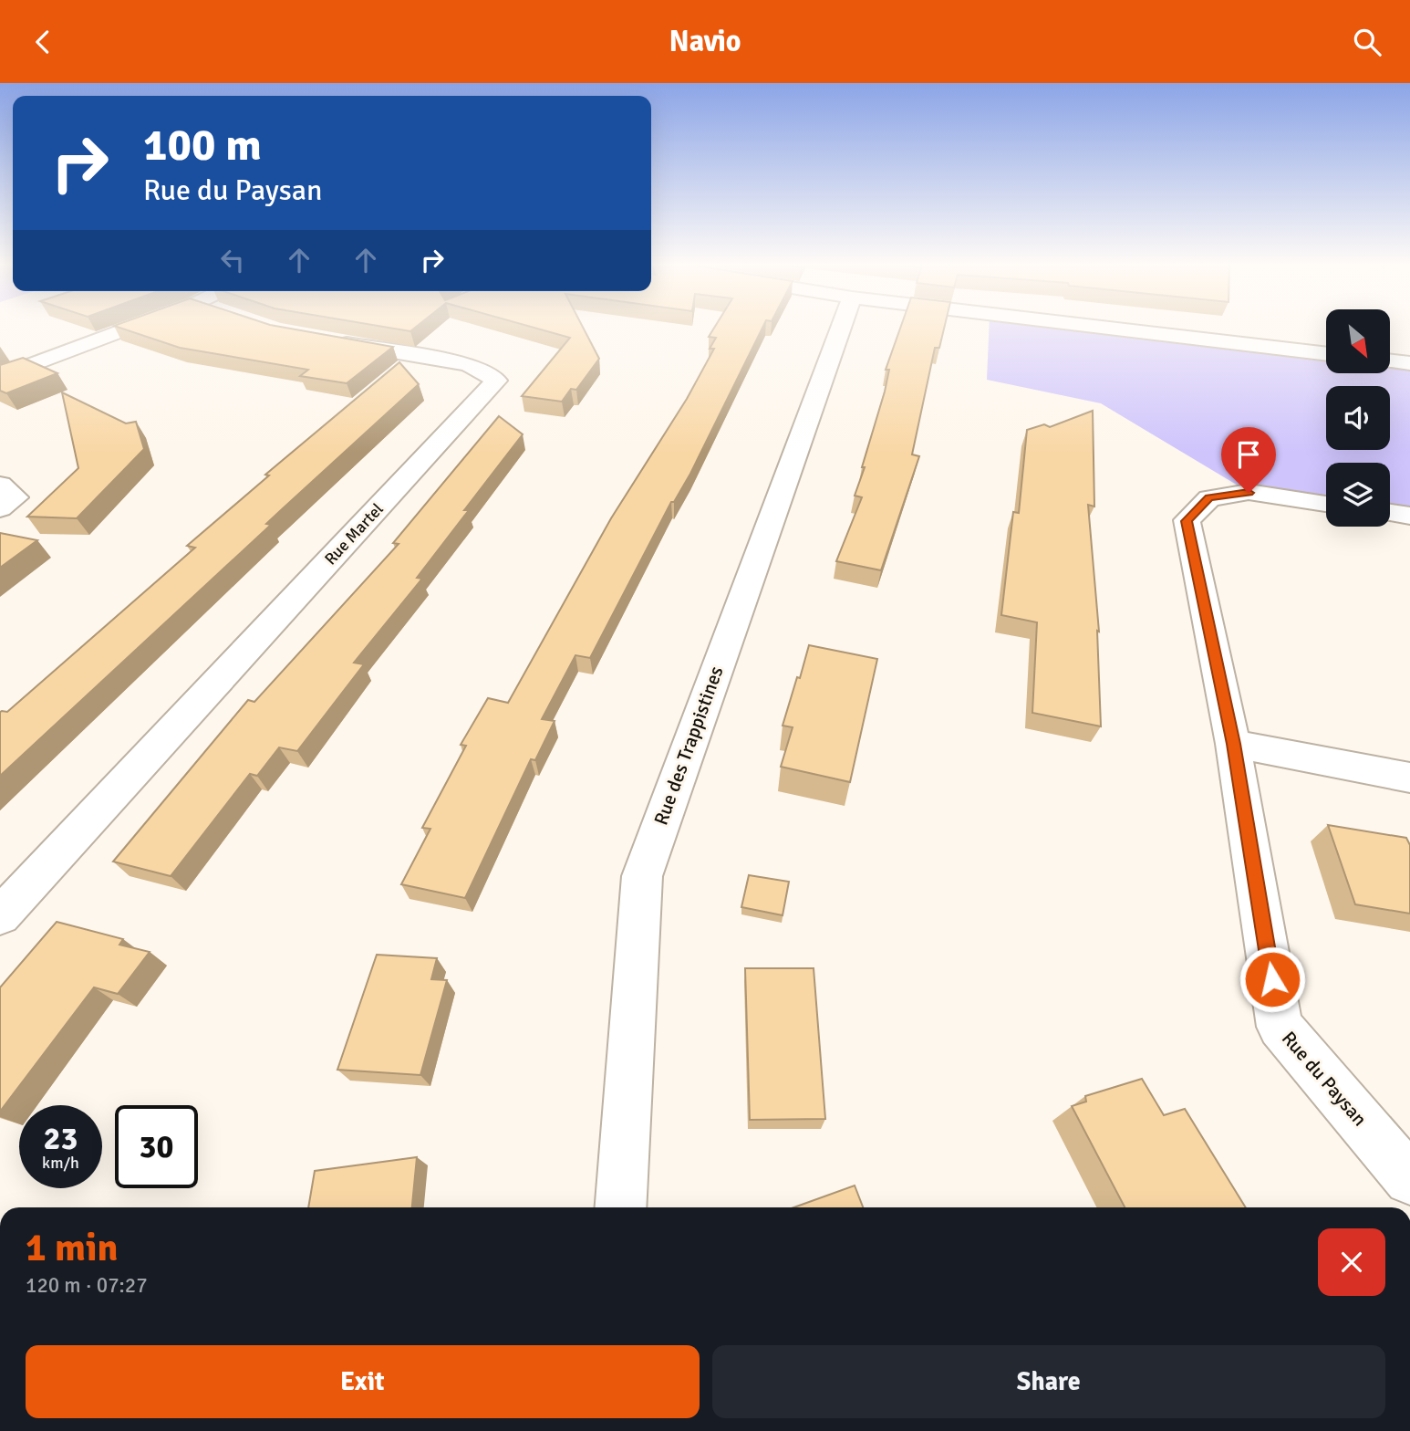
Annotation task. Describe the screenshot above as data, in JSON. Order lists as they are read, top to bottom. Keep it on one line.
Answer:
{"streets":{"street":["Rue Martel","Rue des Trappistines","Rue du Paysan"]},"north":"bottom right","page":{"header":"Navio","turn":["100 m","Rue du Paysan"],"speed":"23 km/h","limit":"30","heading":["1 min","120 m · 07:27"],"buttons":["Exit","Share"]}}
